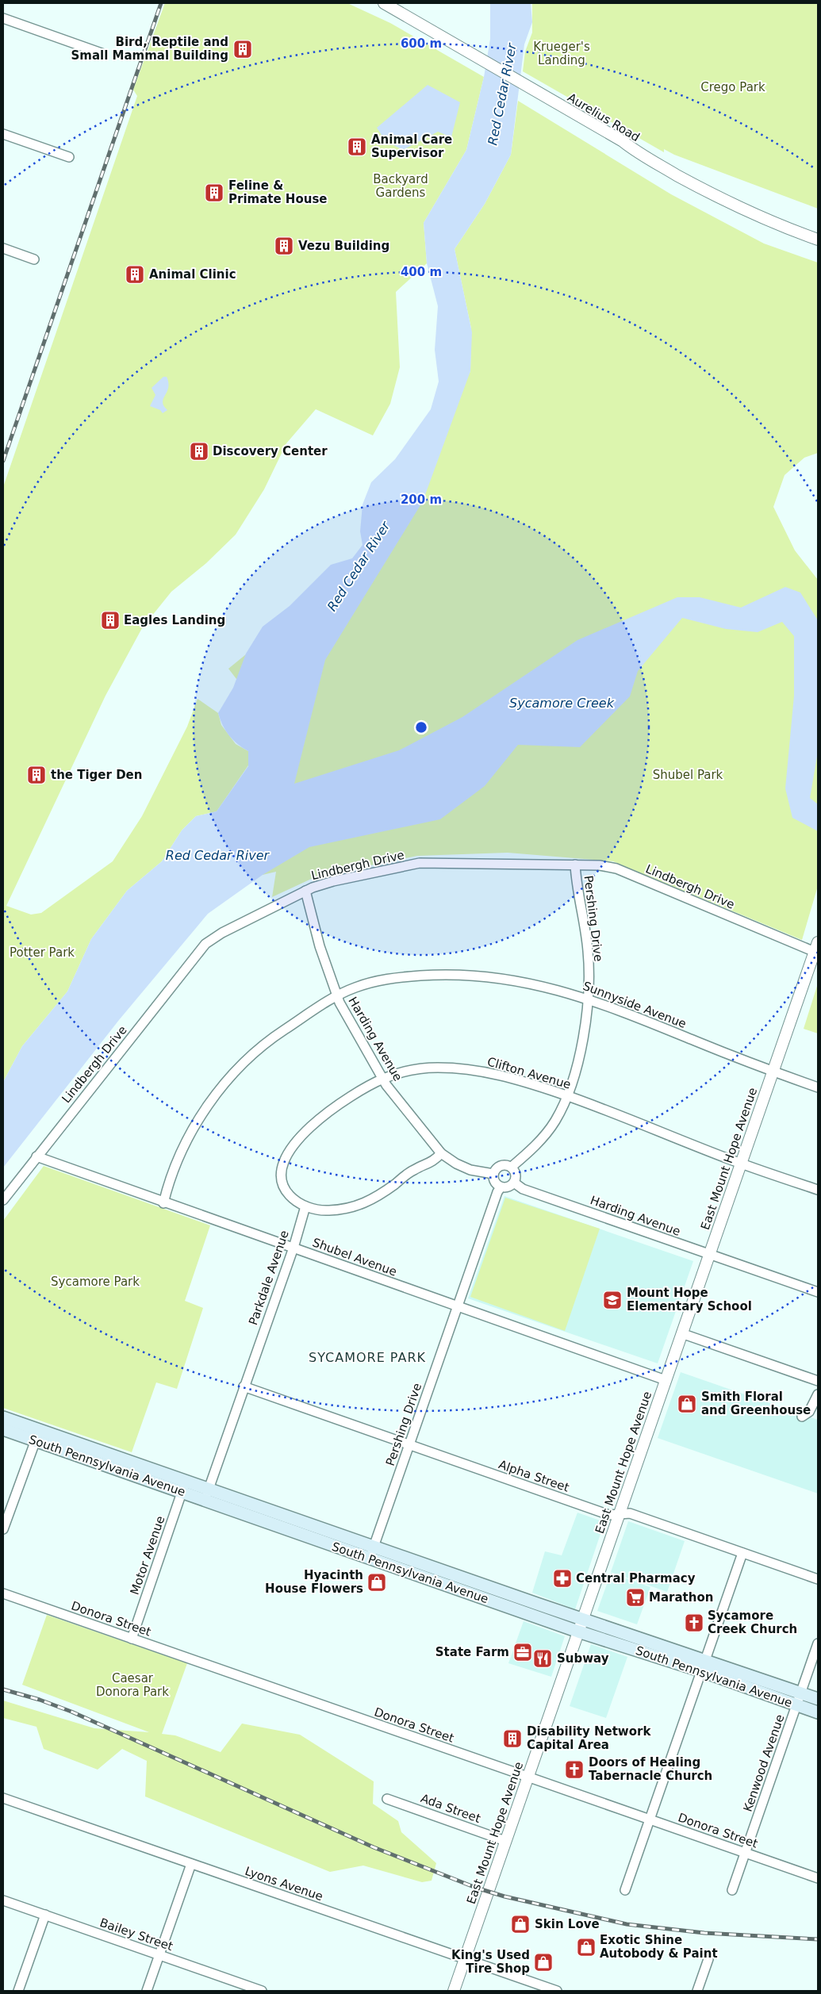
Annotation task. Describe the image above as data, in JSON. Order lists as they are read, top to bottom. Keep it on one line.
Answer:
{"streets":{"main road":["South Pennsylvania Avenue"],"street":["Aurelius Road","Lindbergh Drive","Pershing Drive","Sunnyside Avenue","Harding Avenue","Clifton Avenue","East Mount Hope Avenue","Shubel Avenue","Parkdale Avenue","Alpha Street","Motor Avenue","Donora Street","Kenwood Avenue","Ada Street","Lyons Avenue","Bailey Street"]},"crossings":[["Lindbergh Drive","Pershing Drive"],["Lindbergh Drive","Harding Avenue"],["Lindbergh Drive","East Mount Hope Avenue"],["Lindbergh Drive","Shubel Avenue"],["Pershing Drive","Sunnyside Avenue"],["Pershing Drive","Harding Avenue"],["Pershing Drive","Clifton Avenue"],["Pershing Drive","Shubel Avenue"],["Pershing Drive","South Pennsylvania Avenue"],["Pershing Drive","Alpha Street"],["Sunnyside Avenue","Harding Avenue"],["Sunnyside Avenue","East Mount Hope Avenue"],["Sunnyside Avenue","Shubel Avenue"],["Harding Avenue","Clifton Avenue"],["Harding Avenue","East Mount Hope Avenue"],["Clifton Avenue","East Mount Hope Avenue"],["Clifton Avenue","Parkdale Avenue"],["East Mount Hope Avenue","Shubel Avenue"],["East Mount Hope Avenue","South Pennsylvania Avenue"],["East Mount Hope Avenue","Alpha Street"],["East Mount Hope Avenue","Donora Street"],["East Mount Hope Avenue","Ada Street"],["East Mount Hope Avenue","Lyons Avenue"],["Shubel Avenue","Parkdale Avenue"],["Parkdale Avenue","South Pennsylvania Avenue"],["Parkdale Avenue","Alpha Street"],["South Pennsylvania Avenue","Motor Avenue"],["South Pennsylvania Avenue","Kenwood Avenue"],["Motor Avenue","Donora Street"],["Donora Street","Kenwood Avenue"]],"districts":["SYCAMORE PARK"],"water":["Red Cedar River","Sycamore Creek"],"parks":["Krueger's Landing","Crego Park","Backyard Gardens","Shubel Park","Potter Park","Sycamore Park","Caesar Donora Park"],"places":{"building":["Bird, Reptile and Small Mammal Building","Animal Care Supervisor","Feline & Primate House","Vezu Building","Animal Clinic","Discovery Center","Eagles Landing","the Tiger Den","Disability Network Capital Area"],"school or university":["Mount Hope Elementary School"],"shop":["Smith Floral and Greenhouse","Hyacinth House Flowers","Skin Love","Exotic Shine Autobody & Paint","King's Used Tire Shop"],"pharmacy":["Central Pharmacy"],"supermarket":["Marathon"],"church":["Sycamore Creek Church","Doors of Healing Tabernacle Church"],"office":["State Farm"],"restaurant":["Subway"]},"rings":["600 m","400 m","200 m"]}
